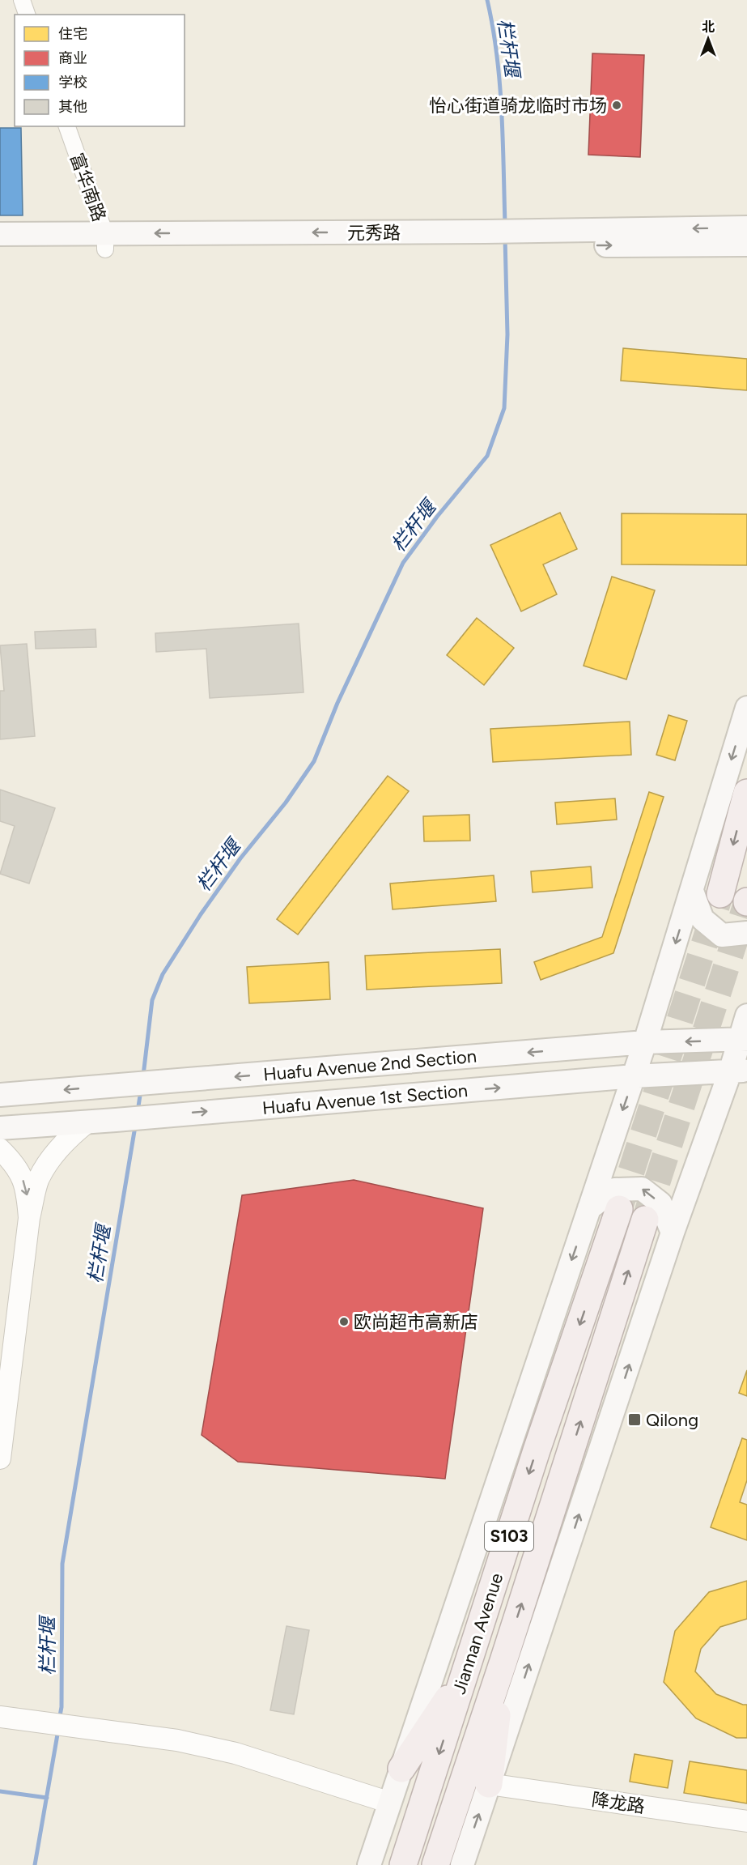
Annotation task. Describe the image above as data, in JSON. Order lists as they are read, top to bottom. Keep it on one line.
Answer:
{"streets":{"highway":["S103","Jiannan Avenue"],"main road":["元秀路","Huafu Avenue 2nd Section","Huafu Avenue 1st Section"],"street":["富华南路","降龙路"]},"crossings":[["富华南路","元秀路"]],"one_way":["Huafu Avenue 2nd Section","Huafu Avenue 1st Section"],"water":["栏杆堰"],"places":{"other":["怡心街道骑龙临时市场","欧尚超市高新店"],"transit":["Qilong"]},"legend":["住宅","商业","学校","其他"],"north":"top"}
